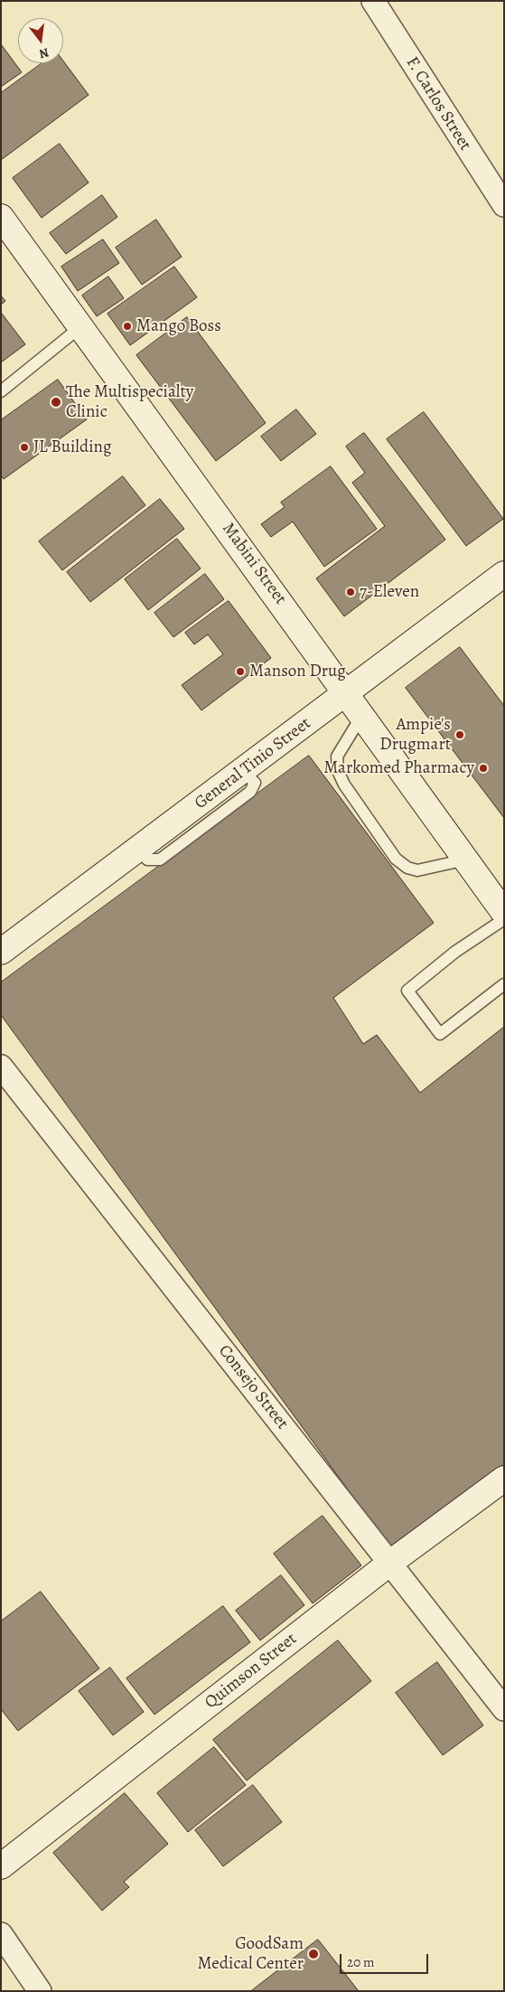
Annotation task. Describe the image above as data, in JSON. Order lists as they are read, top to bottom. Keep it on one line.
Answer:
{"streets":{"street":["F. Carlos Street","Mabini Street","General Tinio Street","Consejo Street","Quimson Street"]},"crossings":[["Mabini Street","General Tinio Street"],["Consejo Street","Quimson Street"]],"places":["Mango Boss","The Multispecialty Clinic","JL Building","7-Eleven","Manson Drug","Ampie's Drugmart","Markomed Pharmacy","GoodSam Medical Center"],"scale_bar":"20 m","north":"bottom"}
